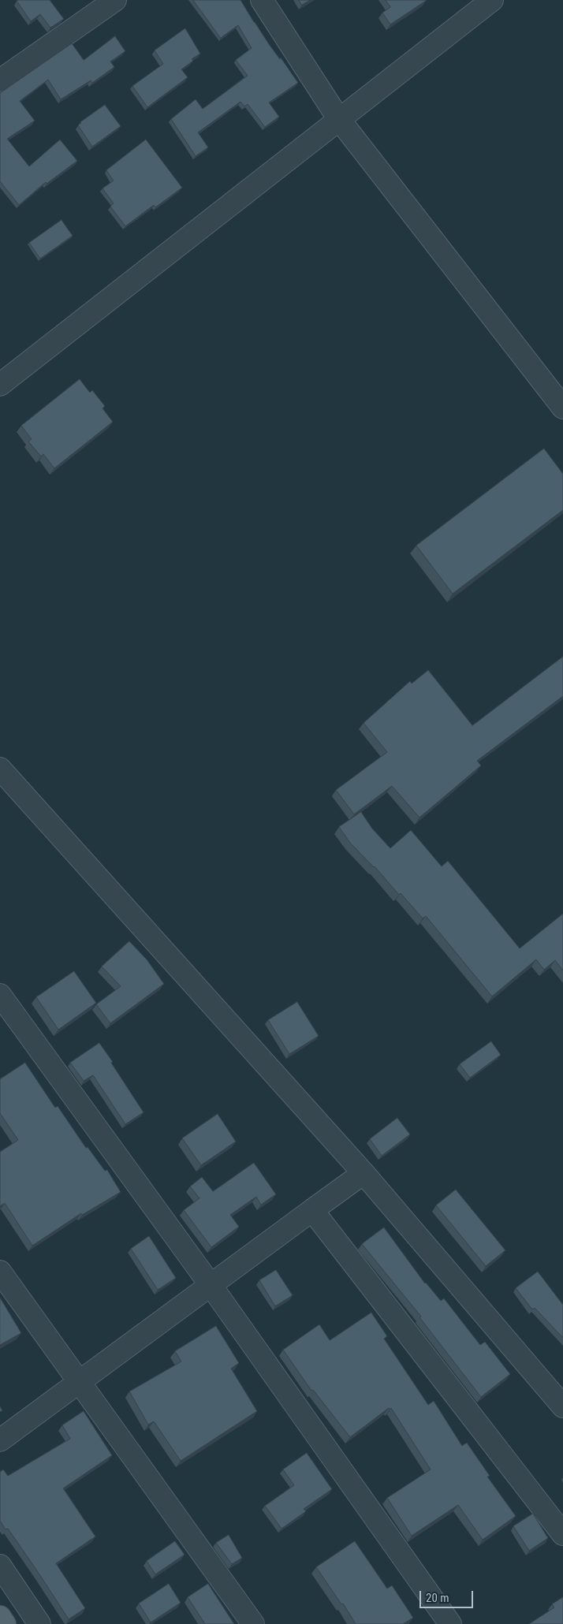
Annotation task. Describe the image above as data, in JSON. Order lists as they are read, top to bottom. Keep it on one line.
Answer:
{"scale_bar":"20 m"}
